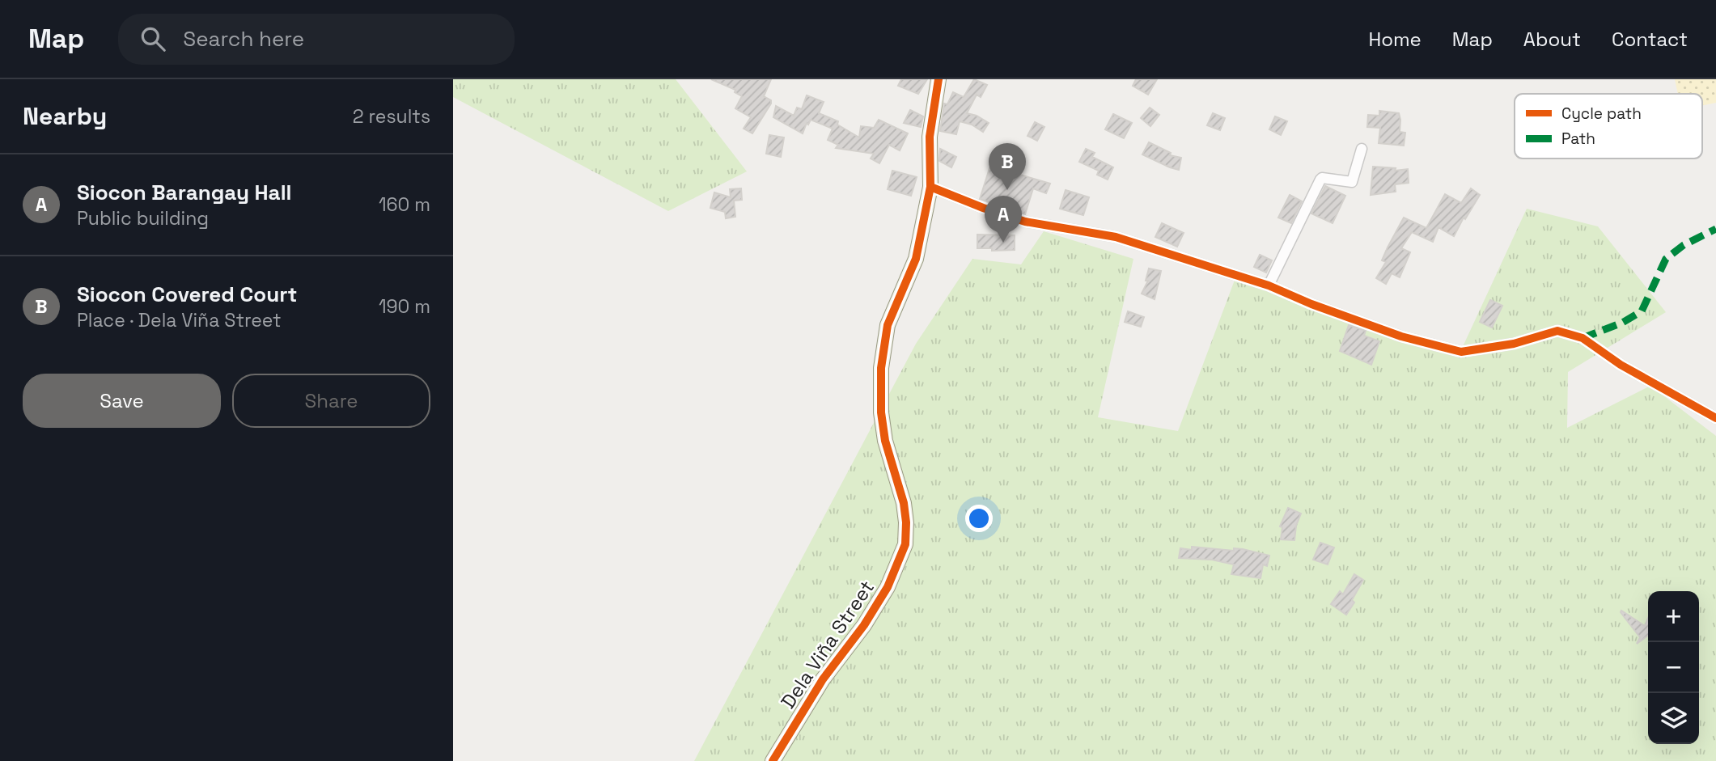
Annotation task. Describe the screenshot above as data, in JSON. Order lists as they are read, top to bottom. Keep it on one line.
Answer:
{"streets":{"street":["Dela Viña Street"]},"legend":["Cycle path","Path"],"page":{"header":"Map","search":"Search here","nav":["Home","Map","About","Contact"],"heading":["Nearby","2 results"],"pins":["B","A"],"list":[{"mark":"A","name":"Siocon Barangay Hall","note":"Public building","value":"160 m"},{"mark":"B","name":"Siocon Covered Court","note":"Place · Dela Viña Street","value":"190 m"}],"buttons":["Save","Share"],"map_buttons":["+","−"]}}
